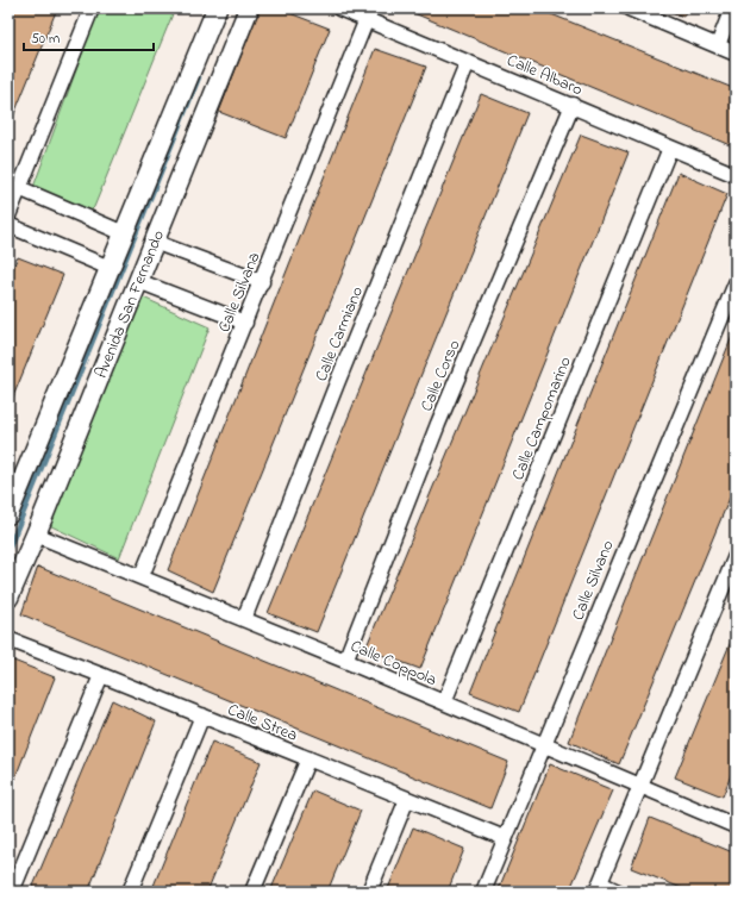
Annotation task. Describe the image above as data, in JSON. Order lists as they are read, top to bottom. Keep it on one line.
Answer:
{"streets":{"street":["Calle Albaro","Calle Silvana","Avenida San Fernando","Calle Carmiano","Calle Corso","Calle Campomarino","Calle Silvano","Calle Coppola","Calle Strea"]},"crossings":[["Calle Albaro","Calle Silvana"],["Calle Albaro","Calle Carmiano"],["Calle Albaro","Calle Corso"],["Calle Albaro","Calle Campomarino"],["Calle Silvana","Calle Coppola"],["Avenida San Fernando","Calle Coppola"],["Calle Carmiano","Calle Coppola"],["Calle Corso","Calle Coppola"],["Calle Campomarino","Calle Coppola"],["Calle Silvano","Calle Coppola"],["Calle Silvano","Calle Strea"]],"scale_bar":"50 m"}
